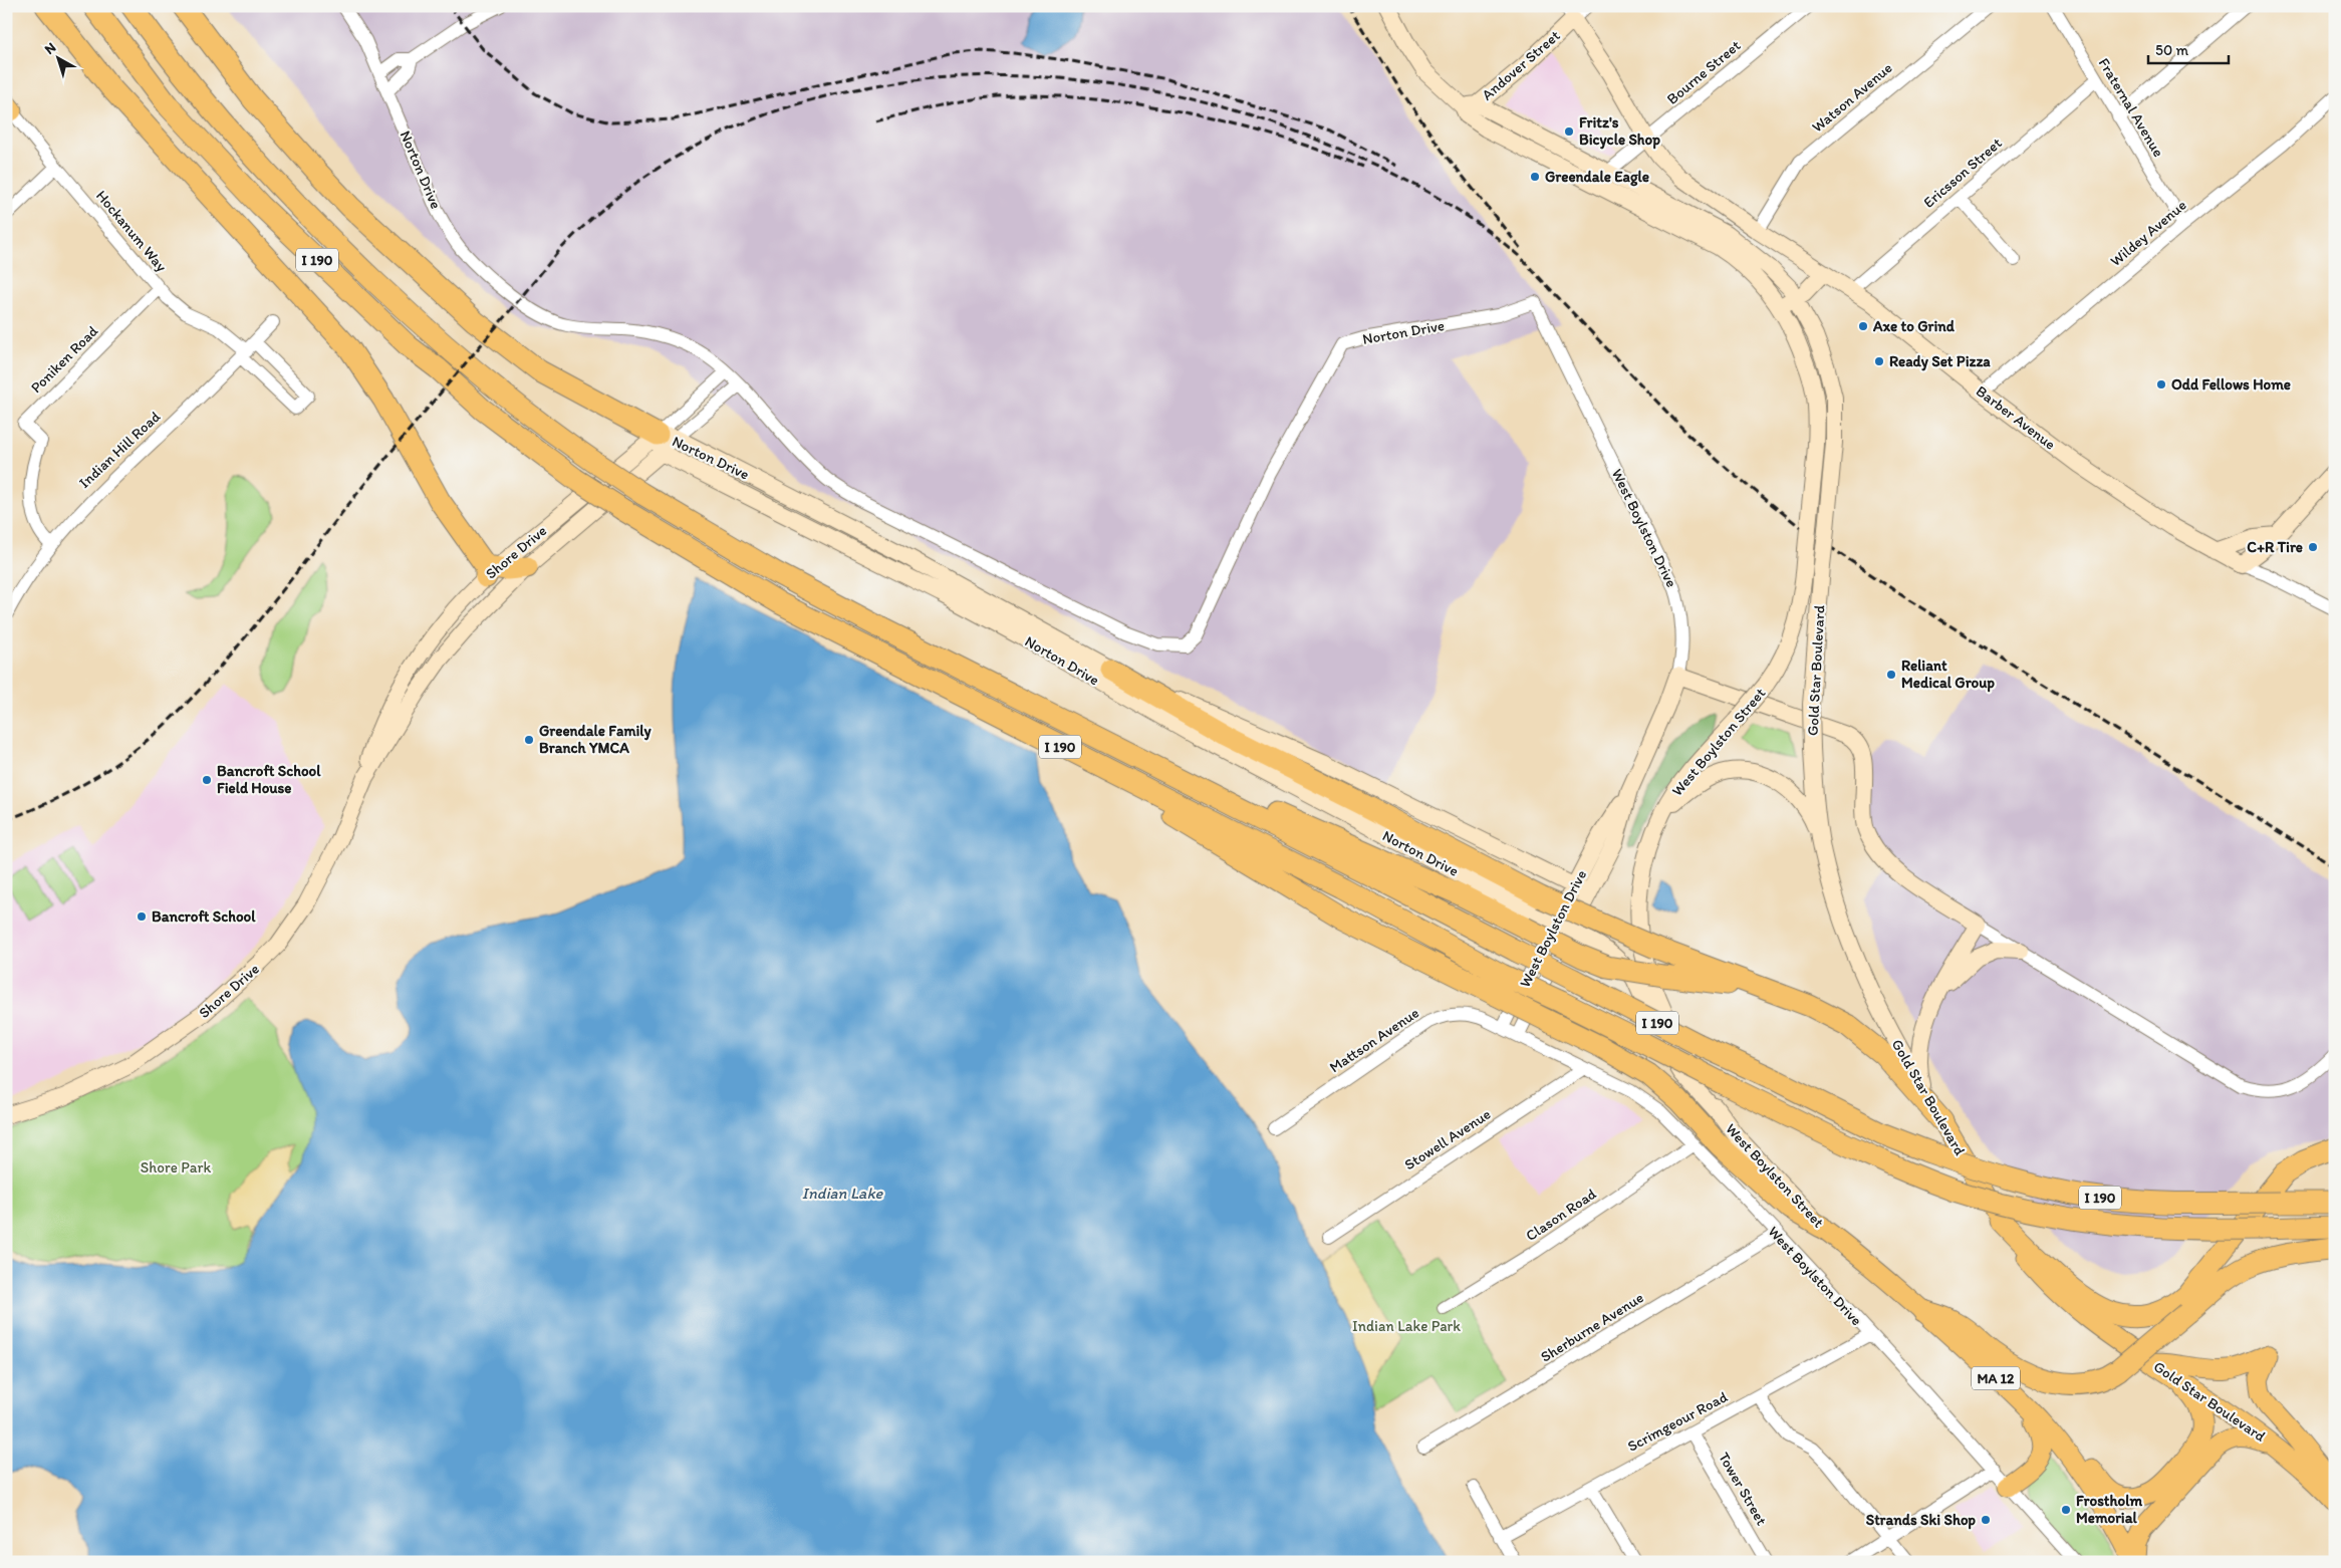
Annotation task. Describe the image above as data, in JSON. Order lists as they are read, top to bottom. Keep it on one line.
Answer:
{"streets":{"highway":["I 190"],"main road":["Andover Street","Norton Drive","Barber Avenue","West Boylston Drive","Shore Drive","Gold Star Boulevard","West Boylston Street","MA 12"],"street":["Bourne Street","Watson Avenue","Fraternal Avenue","Ericsson Street","Hockanum Way","Wildey Avenue","Poniken Road","Indian Hill Road","Mattson Avenue","Stowell Avenue","Clason Road","Sherburne Avenue","Scrimgeour Road","Tower Street"]},"crossings":[["Andover Street","Barber Avenue"],["Andover Street","West Boylston Street"],["Bourne Street","Barber Avenue"],["Bourne Street","West Boylston Street"],["Watson Avenue","Barber Avenue"],["Fraternal Avenue","Ericsson Street"],["Fraternal Avenue","Wildey Avenue"],["Norton Drive","West Boylston Drive"],["Norton Drive","Shore Drive"],["Norton Drive","West Boylston Street"],["Ericsson Street","Barber Avenue"],["Hockanum Way","Poniken Road"],["Hockanum Way","Indian Hill Road"],["Wildey Avenue","Barber Avenue"],["Poniken Road","Indian Hill Road"],["West Boylston Drive","Mattson Avenue"],["West Boylston Drive","Stowell Avenue"],["West Boylston Drive","Clason Road"],["West Boylston Drive","Sherburne Avenue"],["West Boylston Drive","Scrimgeour Road"],["Gold Star Boulevard","West Boylston Street"],["Scrimgeour Road","Tower Street"]],"water":["Indian Lake"],"parks":["Shore Park","Indian Lake Park"],"places":["Fritz's Bicycle Shop","Greendale Eagle","Axe to Grind","Ready Set Pizza","Odd Fellows Home","C+R Tire","Reliant Medical Group","Greendale Family Branch YMCA","Bancroft School Field House","Bancroft School","Frostholm Memorial","Strands Ski Shop"],"scale_bar":"50 m","north":"top left"}
